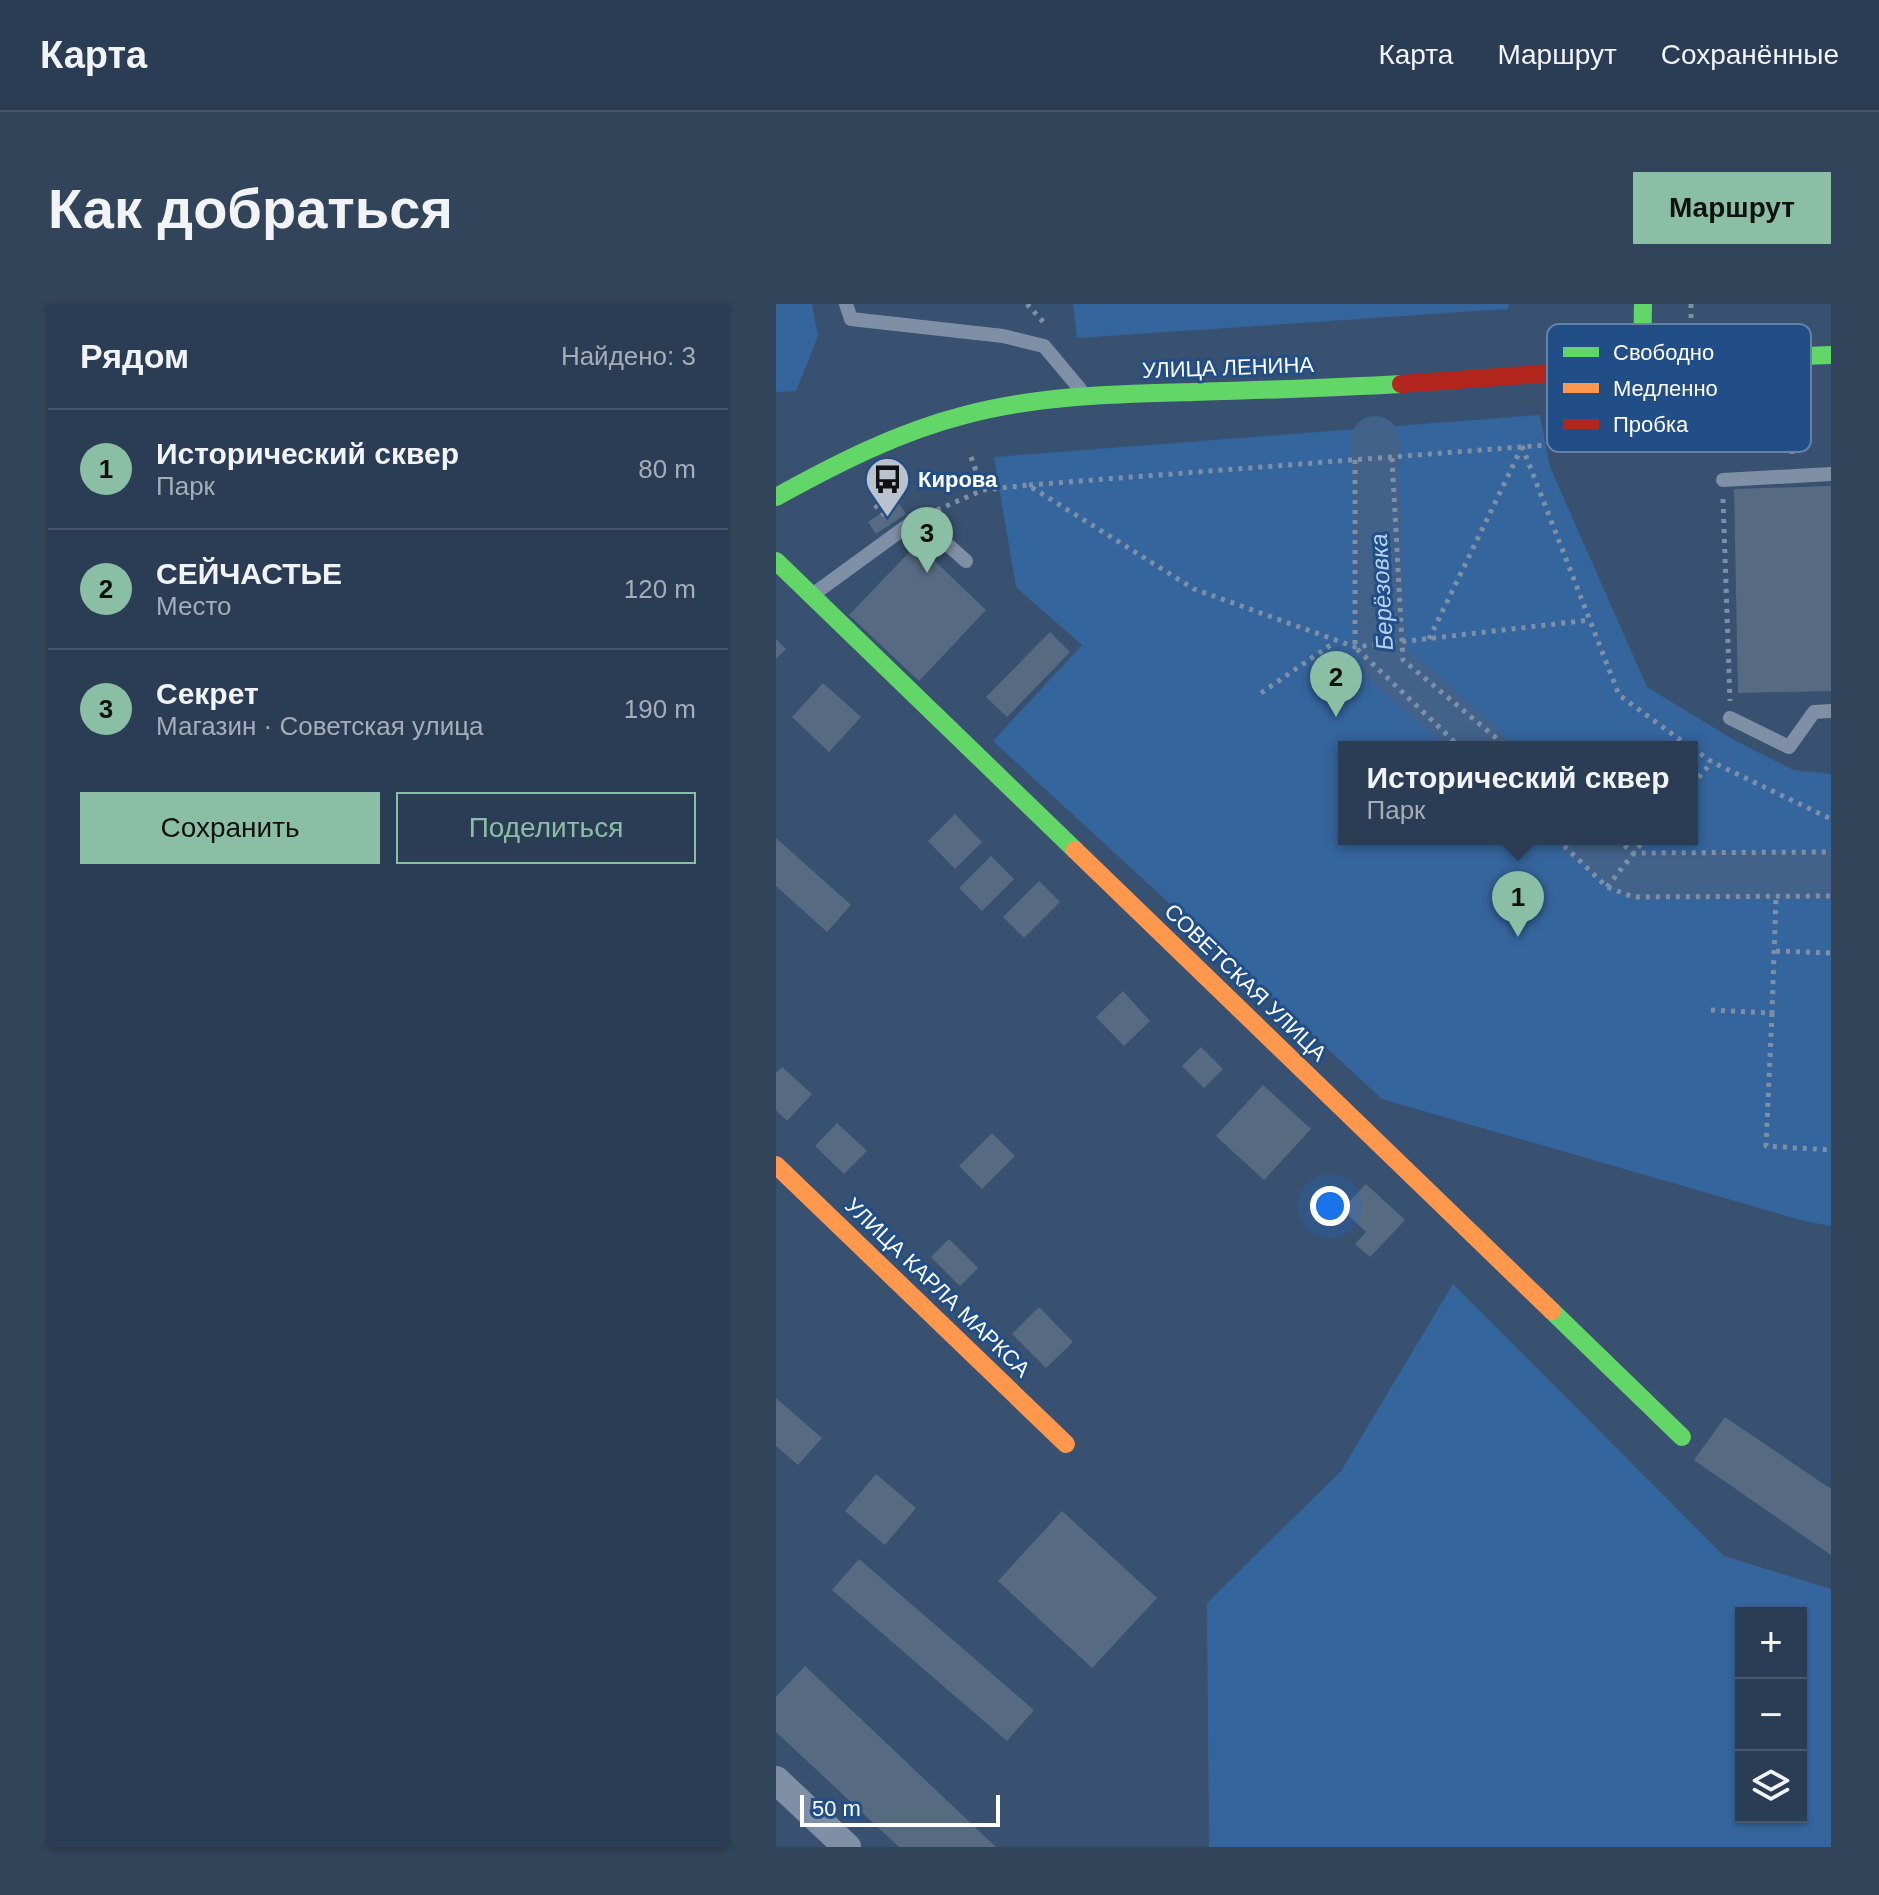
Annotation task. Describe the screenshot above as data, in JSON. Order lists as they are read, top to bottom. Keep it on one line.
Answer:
{"streets":{"street":["УЛИЦА ЛЕНИНА","СОВЕТСКАЯ УЛИЦА","УЛИЦА КАРЛА МАРКСА"]},"water":["Берёзовка"],"places":{"bus stop":["Кирова"]},"legend":["Свободно","Медленно","Пробка"],"scale_bar":"50 m","page":{"header":"Карта","nav":["Карта","Маршрут","Сохранённые"],"buttons":["Маршрут",["Сохранить","Поделиться"]],"title":"Как добраться","heading":["Рядом","Найдено: 3"],"list":[{"mark":"1","name":"Исторический сквер","note":"Парк","value":"80 m"},{"mark":"2","name":"СЕЙЧАСТЬЕ","note":"Место","value":"120 m"},{"mark":"3","name":"Секрет","note":"Магазин · Советская улица","value":"190 m"}],"pins":["3","2","1"],"popup":["Исторический сквер","Парк"],"map_buttons":["+","−"],"scale":"50 m"}}
